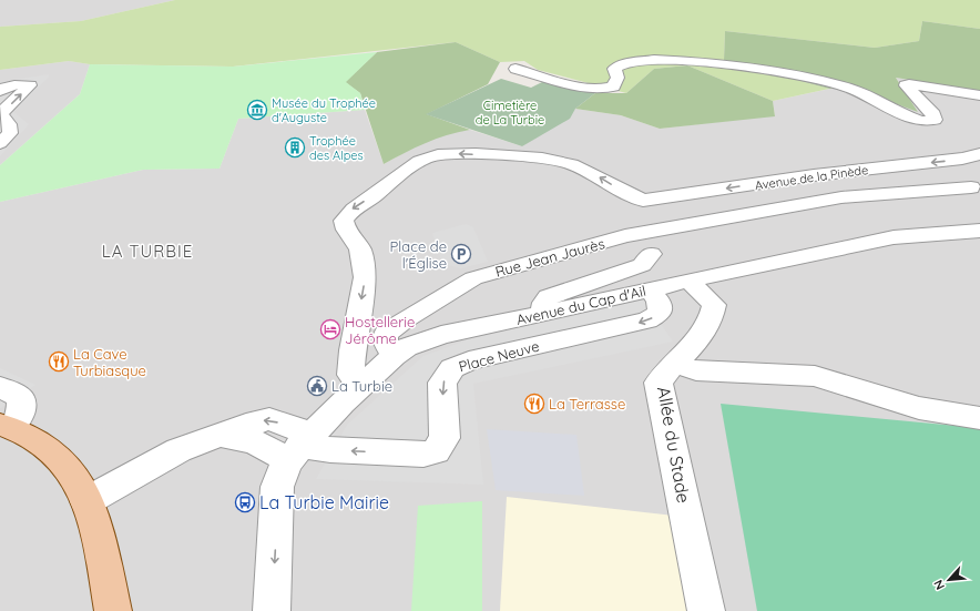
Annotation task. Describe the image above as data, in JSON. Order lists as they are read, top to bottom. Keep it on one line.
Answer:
{"streets":{"street":["Avenue de la Pinède","Rue Jean Jaurès","Avenue du Cap d'Ail","Place Neuve","Allée du Stade"]},"crossings":[["Avenue de la Pinède","Avenue du Cap d'Ail"],["Rue Jean Jaurès","Avenue du Cap d'Ail"],["Avenue du Cap d'Ail","Place Neuve"],["Avenue du Cap d'Ail","Allée du Stade"]],"one_way":["Place Neuve"],"districts":["LA TURBIE"],"parks":["Cimetière de La Turbie"],"places":{"museum":["Musée du Trophée d'Auguste"],"building":["Trophée des Alpes"],"parking":["Place de l'Église"],"hotel":["Hostellerie Jérôme"],"restaurant":["La Cave Turbiasque","La Terrasse"],"public building":["La Turbie"],"bus stop":["La Turbie Mairie"]},"north":"bottom left"}
